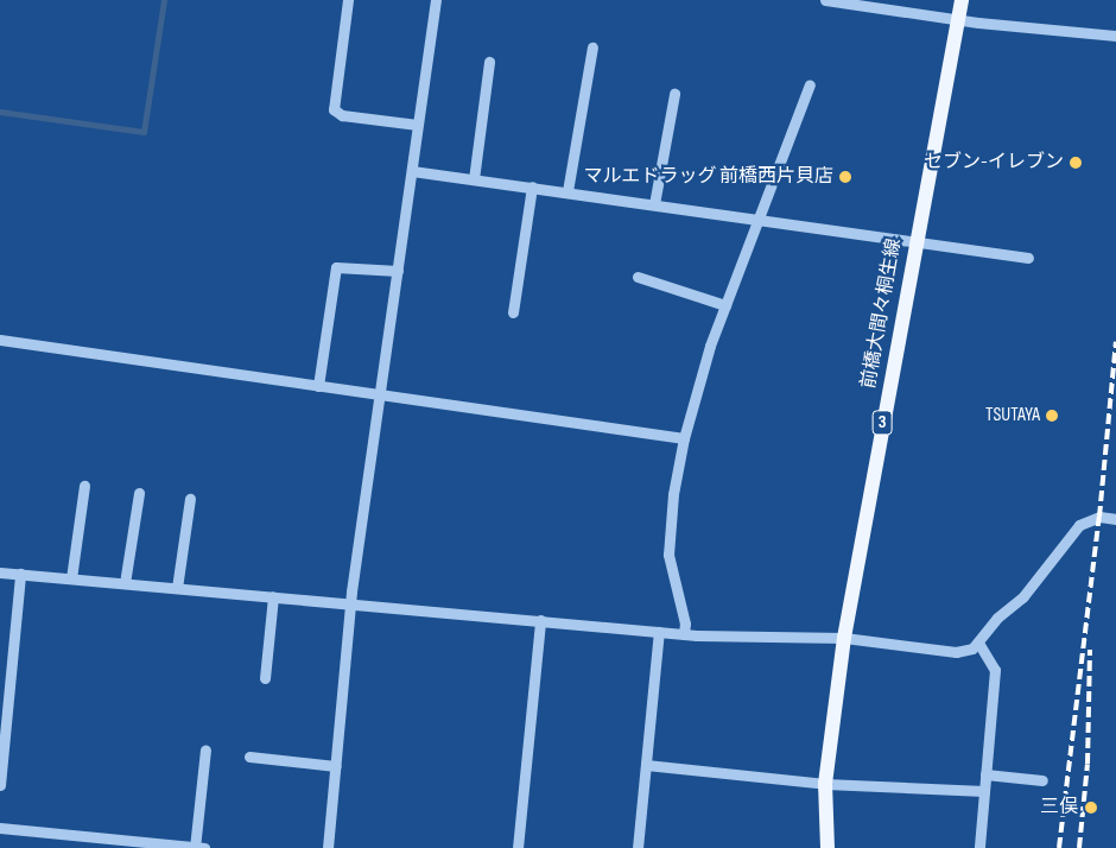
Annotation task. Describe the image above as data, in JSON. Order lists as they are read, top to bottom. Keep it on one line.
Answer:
{"streets":{"main road":["前橋大間々桐生線","3"]},"places":["セブン-イレブン","マルエドラッグ 前橋西片貝店","TSUTAYA","三俣"]}
